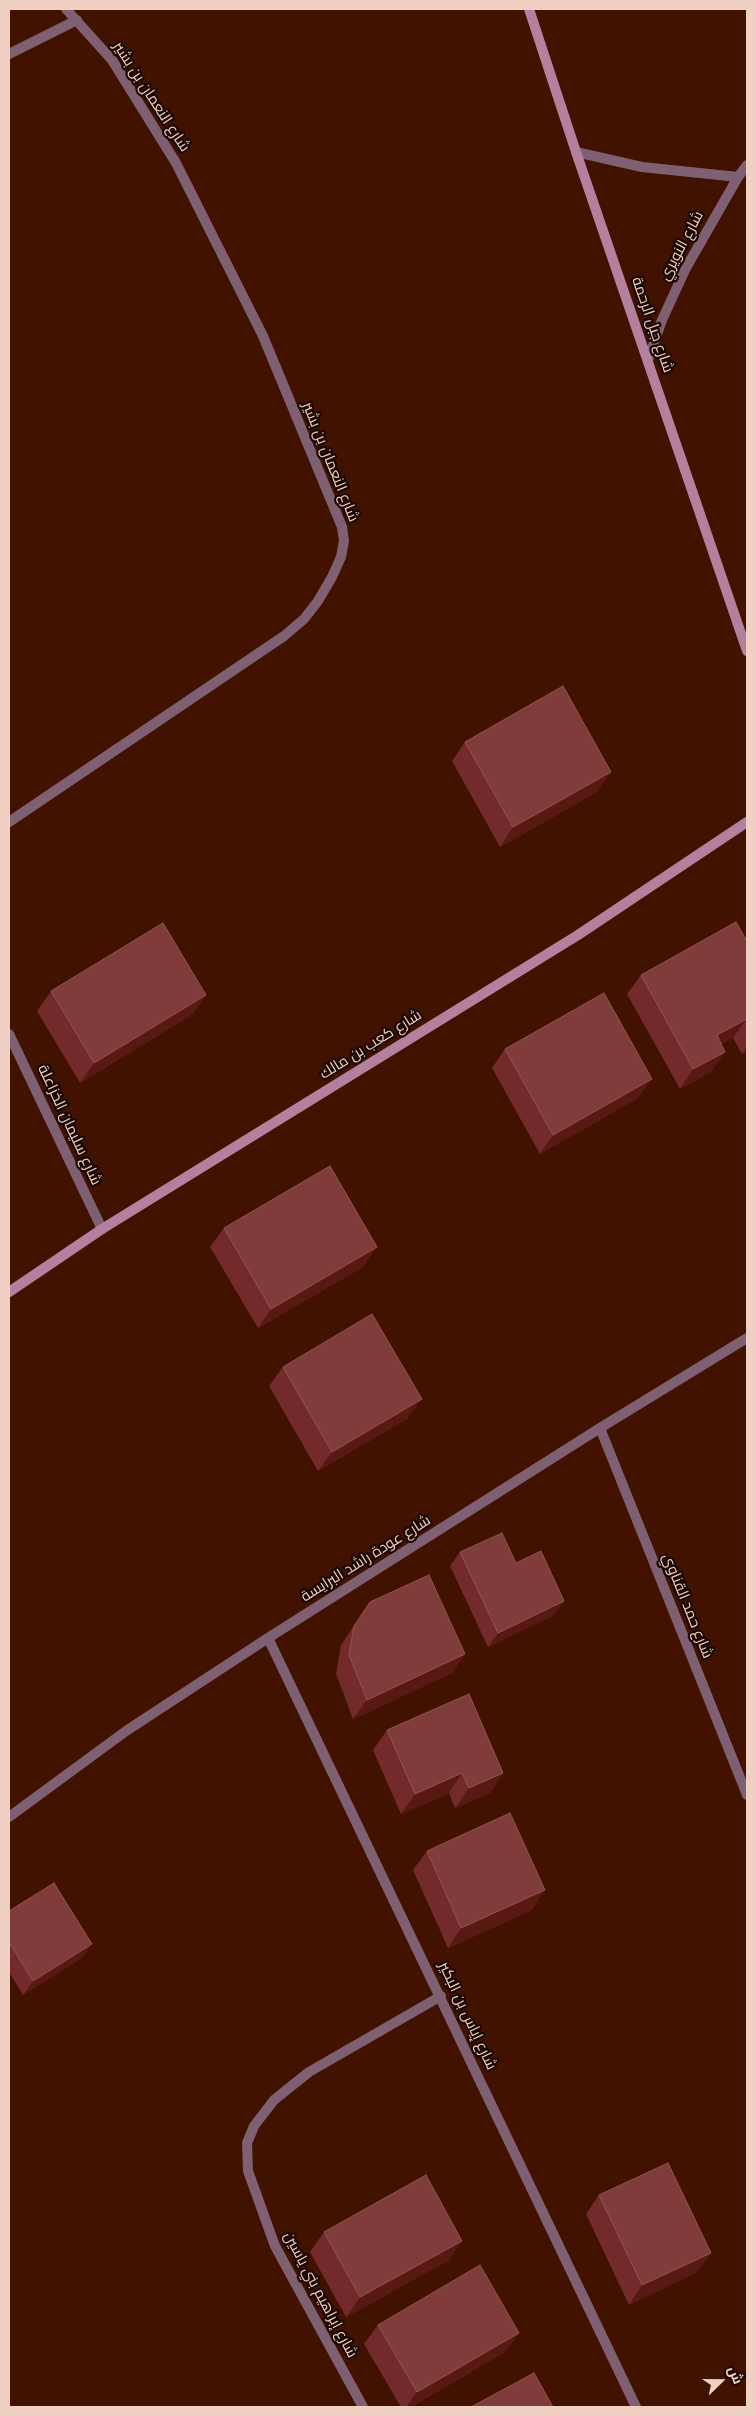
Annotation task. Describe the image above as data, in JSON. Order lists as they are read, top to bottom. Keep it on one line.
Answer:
{"streets":{"street":["شارع النعمان بن بشير","شارع النويري","شارع جبل الرحمة","شارع كعب بن مالك","شارع سليمان الخزاعلة","شارع عودة راشد البرايسة","شارع حمد القناوي","شارع إياس بن البكير","شارع إبراهيم بني ياسين"]},"crossings":[["شارع النويري","شارع جبل الرحمة"],["شارع كعب بن مالك","شارع سليمان الخزاعلة"],["شارع عودة راشد البرايسة","شارع حمد القناوي"],["شارع عودة راشد البرايسة","شارع إياس بن البكير"],["شارع إياس بن البكير","شارع إبراهيم بني ياسين"]],"north":"right"}
